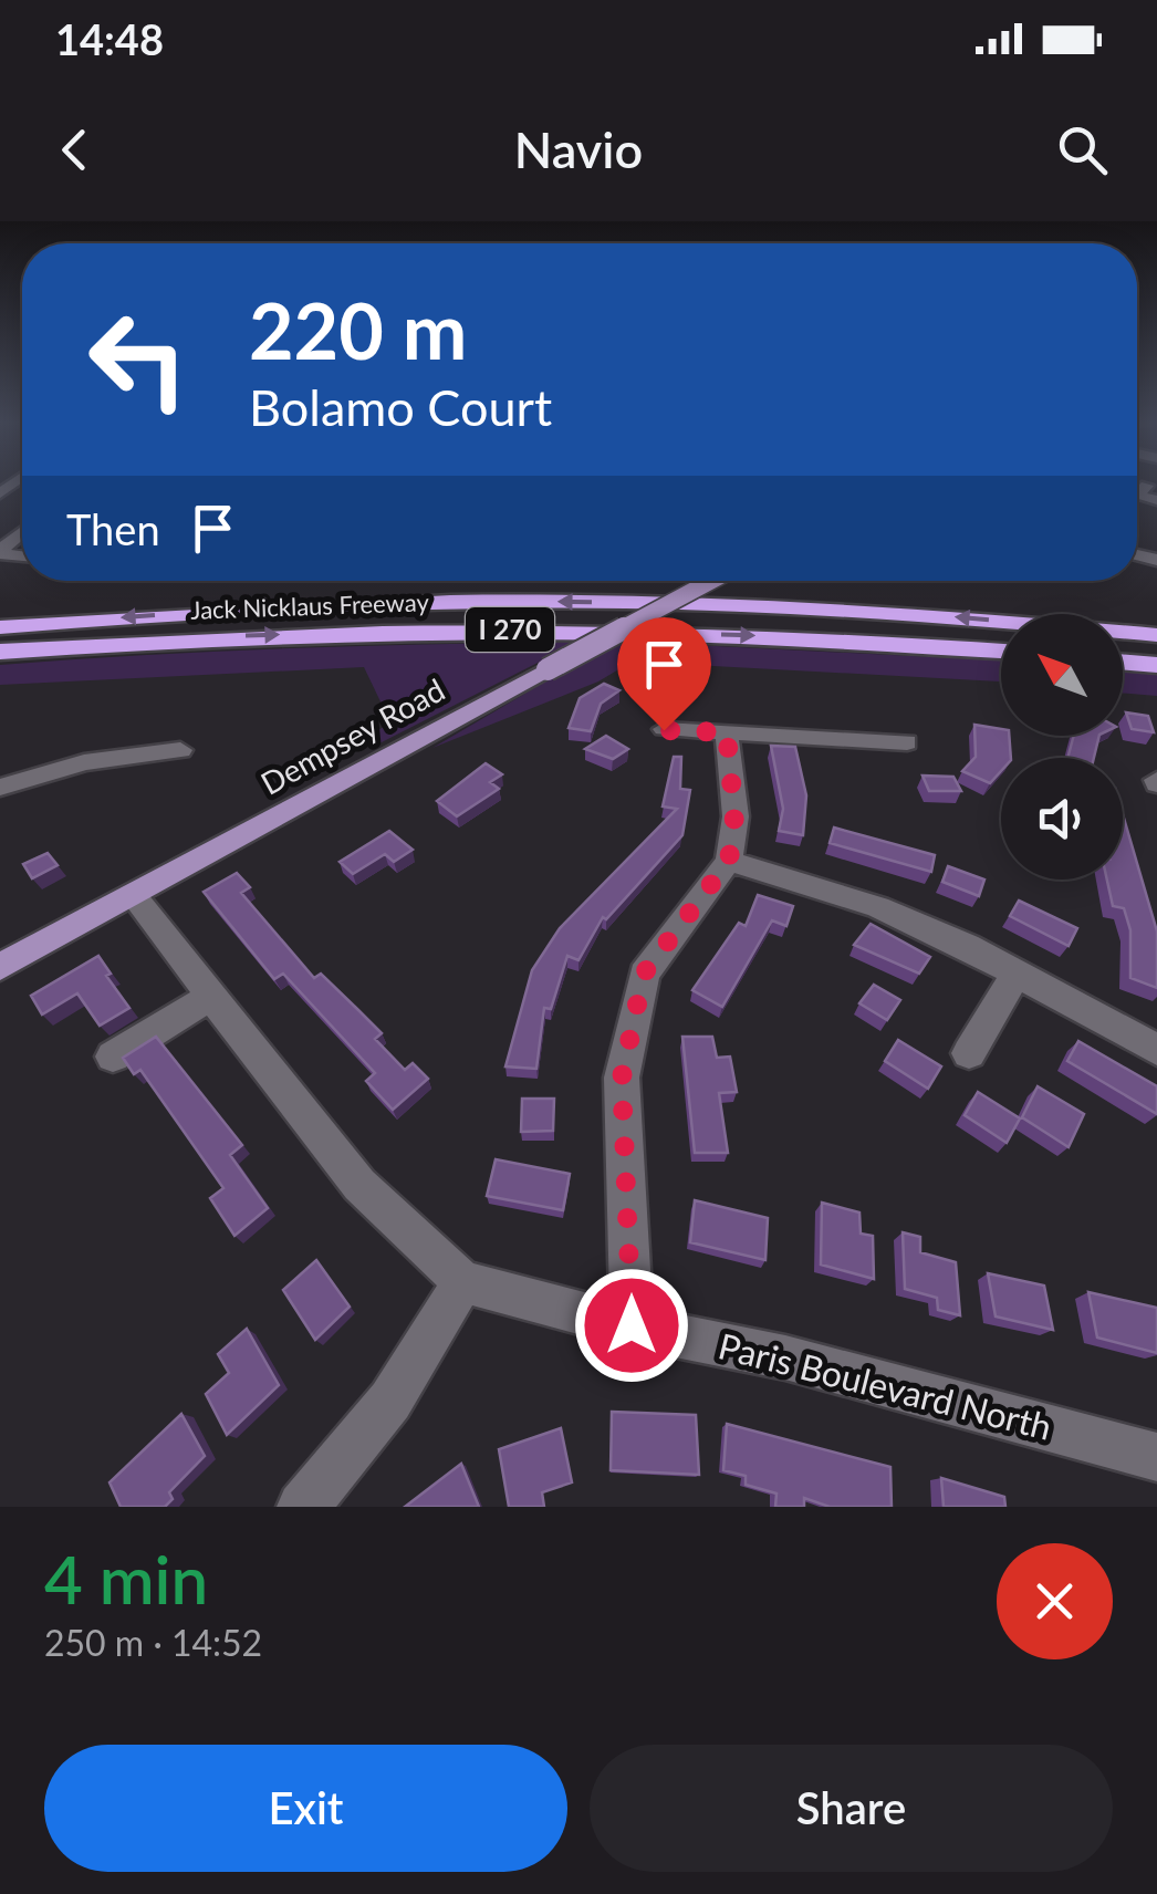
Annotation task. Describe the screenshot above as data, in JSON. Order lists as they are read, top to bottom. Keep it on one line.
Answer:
{"streets":{"highway":["Jack Nicklaus Freeway","I 270"],"main road":["Dempsey Road"],"street":["Paris Boulevard North"]},"crossings":[["Dempsey Road","Paris Boulevard North"]],"north":"top left","page":{"status":"14:48","header":"Navio","turn":["220 m","Bolamo Court"],"then":"Then","heading":["4 min","250 m · 14:52"],"buttons":["Exit","Share"]}}
